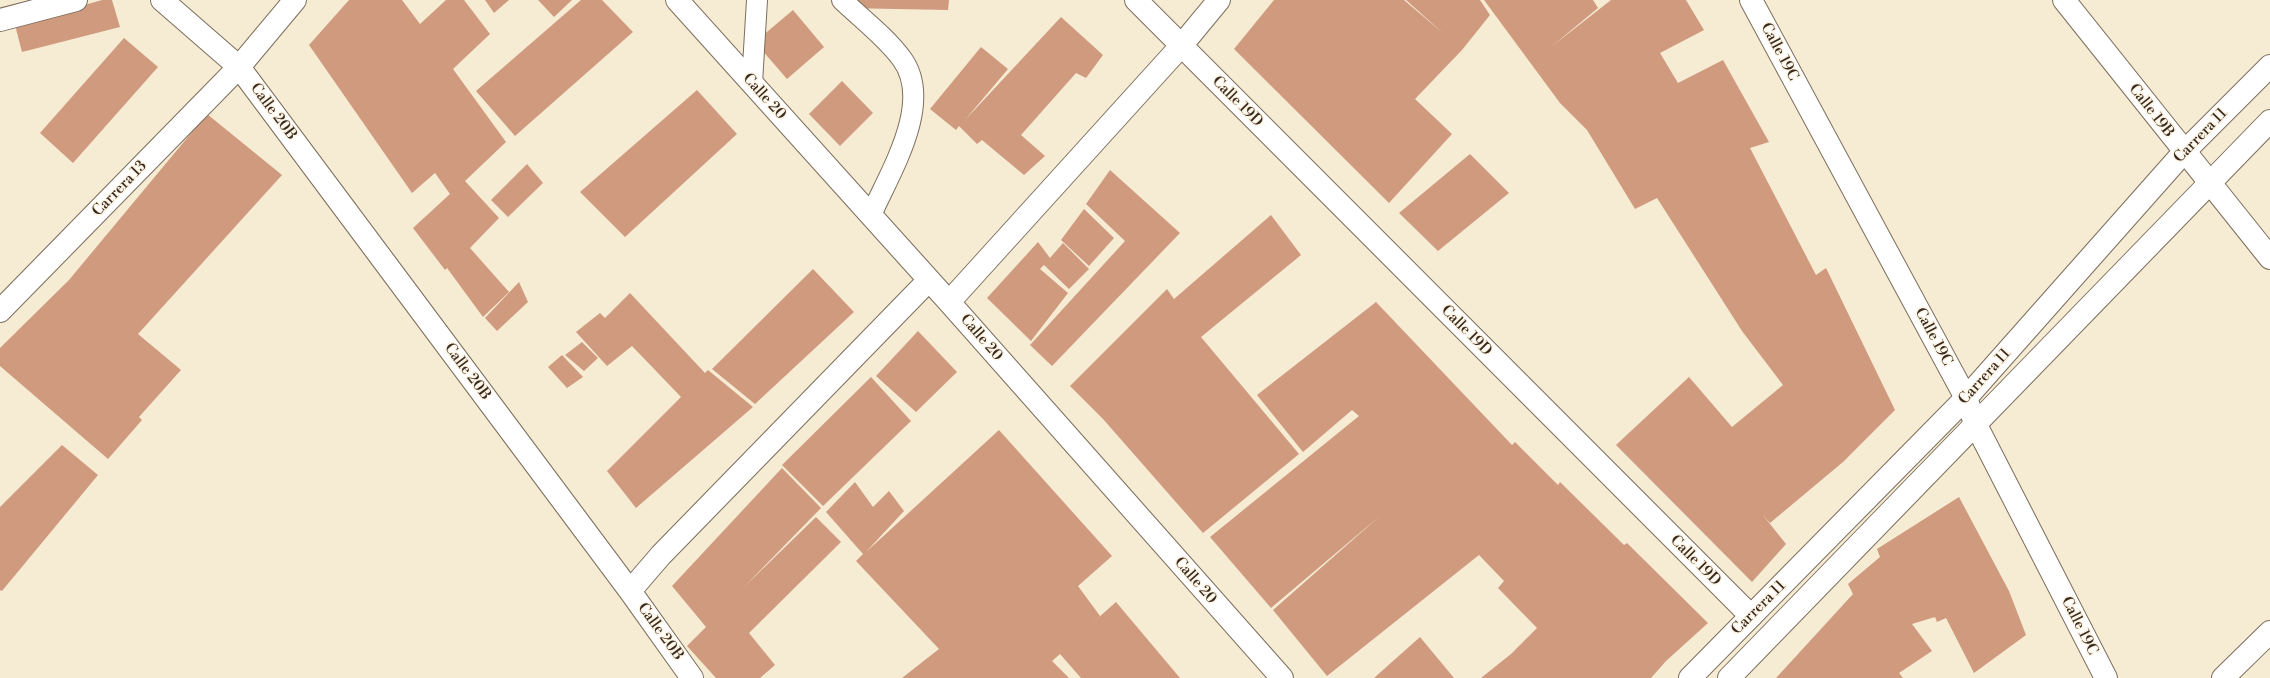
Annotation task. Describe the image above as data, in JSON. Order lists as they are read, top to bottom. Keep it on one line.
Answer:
{"streets":{"street":["Calle 19C","Calle 20","Calle 19D","Calle 19B","Calle 20B","Carrera 11","Carrera 13"]},"crossings":[["Calle 19C","Carrera 11"],["Calle 19D","Carrera 11"],["Calle 19B","Carrera 11"],["Calle 20B","Carrera 13"]]}
